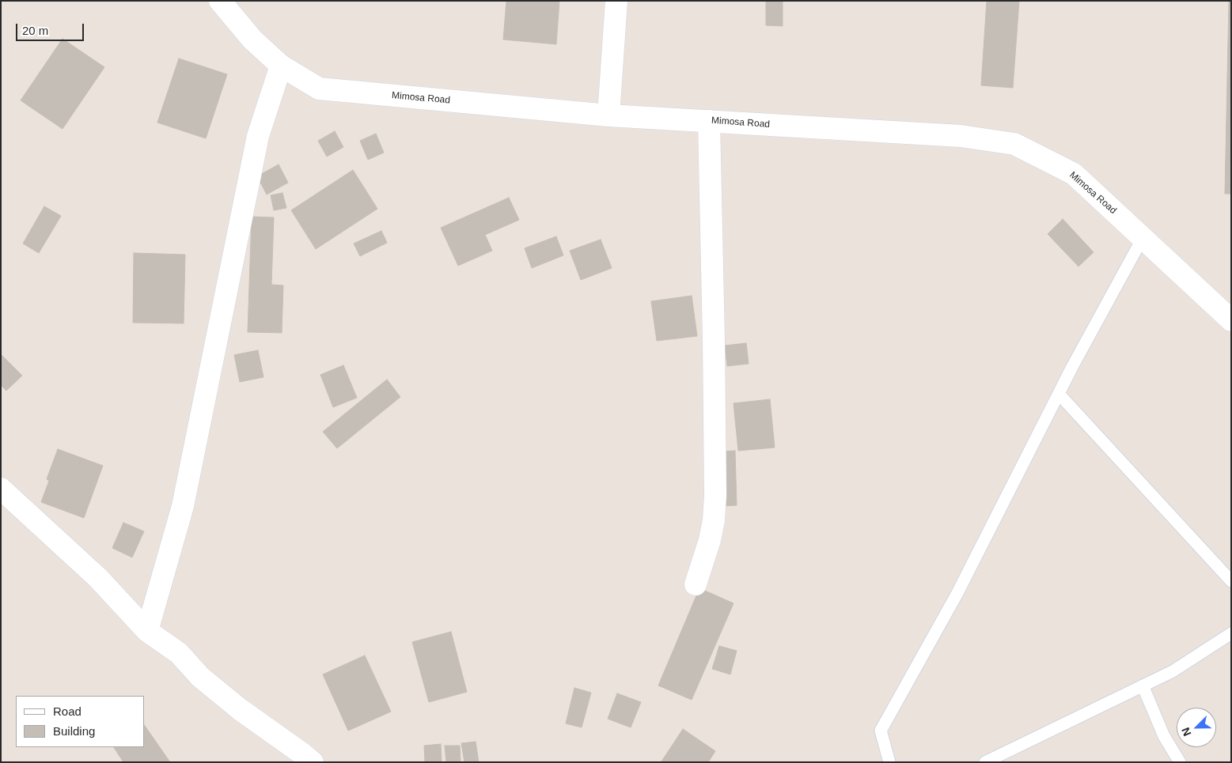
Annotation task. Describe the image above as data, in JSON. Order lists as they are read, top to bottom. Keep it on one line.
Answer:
{"streets":{"street":["Mimosa Road"]},"legend":["Road","Building"],"scale_bar":"20 m","north":"bottom left"}
